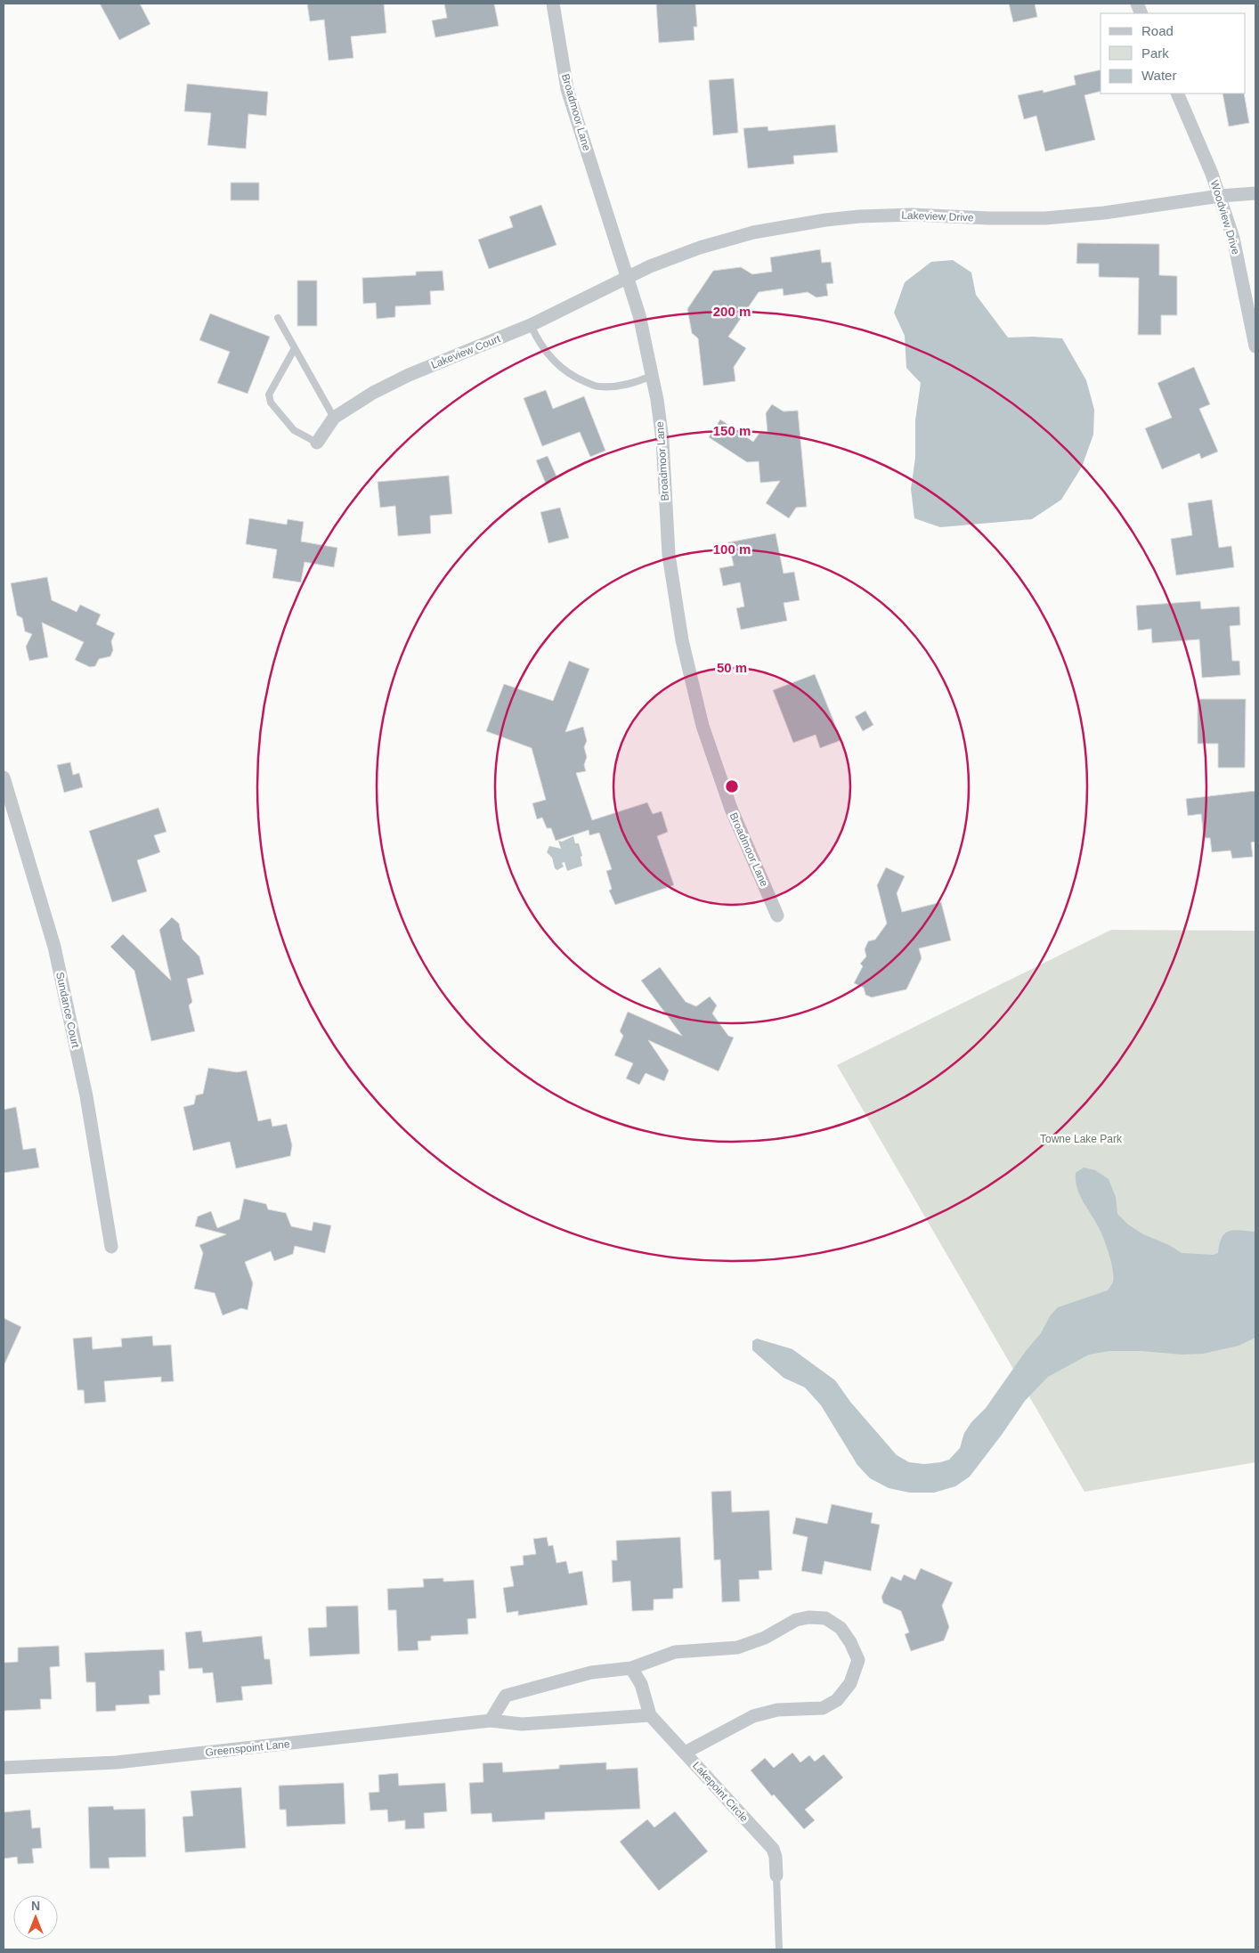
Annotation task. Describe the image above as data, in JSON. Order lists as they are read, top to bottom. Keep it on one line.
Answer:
{"streets":{"street":["Broadmoor Lane","Lakeview Drive","Woodview Drive","Lakeview Court","Sundance Court","Greenspoint Lane","Lakepoint Circle"]},"crossings":[["Broadmoor Lane","Lakeview Drive"],["Broadmoor Lane","Lakeview Court"],["Lakeview Drive","Woodview Drive"],["Lakeview Drive","Lakeview Court"],["Greenspoint Lane","Lakepoint Circle"]],"parks":["Towne Lake Park"],"legend":["Road","Park","Water"],"north":"top","rings":["200 m","150 m","100 m","50 m"]}
